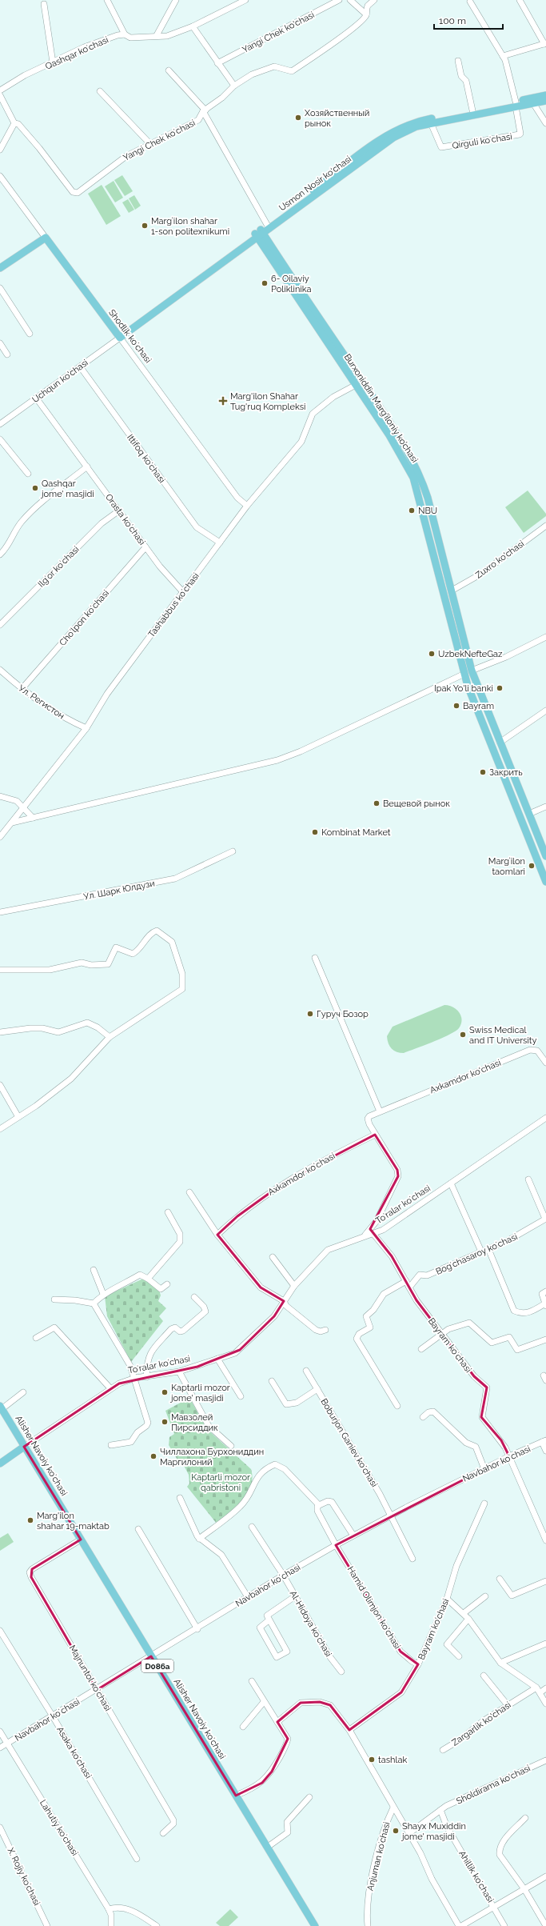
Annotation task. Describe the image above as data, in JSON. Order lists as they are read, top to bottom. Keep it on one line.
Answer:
{"streets":{"main road":["Usmon Nosir ko‘chasi","Shodlik koʻchasi","Burxoniddin Marg’iloniy ko’chasi","Toʻralar koʻchasi","Alisher Navoiy koʻchasi","D086a"],"street":["Yangi Chek ko'chasi","Qashqar koʻchasi","Yangi Chek koʻchasi","Qirguli koʻchasi","Uchqun ko'chasi","Ittifoq koʻchasi","Orasta koʻchasi","Zuxro ko'chasi","Ilgʻor koʻchasi","Tashabbus koʻchasi","Choʻlpon koʻchasi","Ул. Регистон","Ул. Шарк Юлдузи","Axkamdor ko‘chasi","Axkamdor koʻchasi","Bogʻchasaroy koʻchasi","Bayram koʻchasi","Boburjon Ganiev koʻchasi","Navbahor koʻchasi","Hamid Olimjon ko'chasi","Al-Hidoya koʻchasi","Bayram ko'chasi","Majnuntol koʻchasi","Zargarlik ko'chasi","Asaka koʻchasi","Sholdirama ko‘chasi","Lahutiy koʻchasi","Anjuman koʻchasi","X. Rojiy koʻchasi","Ahillik koʻchasi"]},"crossings":[["Qirguli koʻchasi","Usmon Nosir ko‘chasi"],["Usmon Nosir ko‘chasi","Shodlik koʻchasi"],["Usmon Nosir ko‘chasi","Uchqun ko'chasi"],["Usmon Nosir ko‘chasi","Burxoniddin Marg’iloniy ko’chasi"],["Shodlik koʻchasi","Uchqun ko'chasi"],["Shodlik koʻchasi","Tashabbus koʻchasi"],["Uchqun ko'chasi","Ittifoq koʻchasi"],["Uchqun ko'chasi","Orasta koʻchasi"],["Burxoniddin Marg’iloniy ko’chasi","Zuxro ko'chasi"],["Burxoniddin Marg’iloniy ko’chasi","Tashabbus koʻchasi"],["Ittifoq koʻchasi","Tashabbus koʻchasi"],["Orasta koʻchasi","Ilgʻor koʻchasi"],["Orasta koʻchasi","Tashabbus koʻchasi"],["Orasta koʻchasi","Choʻlpon koʻchasi"],["Tashabbus koʻchasi","Ул. Регистон"],["Choʻlpon koʻchasi","Ул. Регистон"],["Axkamdor ko‘chasi","Axkamdor koʻchasi"],["Toʻralar koʻchasi","Bayram koʻchasi"],["Toʻralar koʻchasi","Alisher Navoiy koʻchasi"],["Bogʻchasaroy koʻchasi","Bayram koʻchasi"],["Bayram koʻchasi","Navbahor koʻchasi"],["Boburjon Ganiev koʻchasi","Navbahor koʻchasi"],["Alisher Navoiy koʻchasi","Navbahor koʻchasi"],["Alisher Navoiy koʻchasi","Majnuntol koʻchasi"],["Navbahor koʻchasi","Hamid Olimjon ko'chasi"],["Navbahor koʻchasi","Al-Hidoya koʻchasi"],["Navbahor koʻchasi","Majnuntol koʻchasi"],["Navbahor koʻchasi","Asaka koʻchasi"],["Navbahor koʻchasi","Lahutiy koʻchasi"],["Hamid Olimjon ko'chasi","Bayram ko'chasi"],["Bayram ko'chasi","Anjuman koʻchasi"],["Sholdirama ko‘chasi","Anjuman koʻchasi"],["Sholdirama ko‘chasi","Ahillik koʻchasi"]],"parks":["Kaptarli mozor qabristoni"],"places":{"other":["Хозяйственный рынок","Margʻilon shahar 1-son politexnikumi","6- Oilaviy Poliklinika","Qashqar jome' masjidi","NBU","UzbekNefteGaz","Ipak Yo'li banki","Bayram","Закрить","Вещевой рынок","Kombinat Market","Margʻilon taomlari","Гуруч Бозор","Swiss Medical and IT University","Kaptarli mozor jome' masjidi","Мавзолей Пирсиддик","Чиллахона Бурхониддин Маргилоний","Marg'ilon shahar 19-maktab","tashlak","Shayx Muxiddin jome' masjidi"],"health":["Marg'ilon Shahar Tug'ruq Kompleksi"]},"scale_bar":"100 m"}
